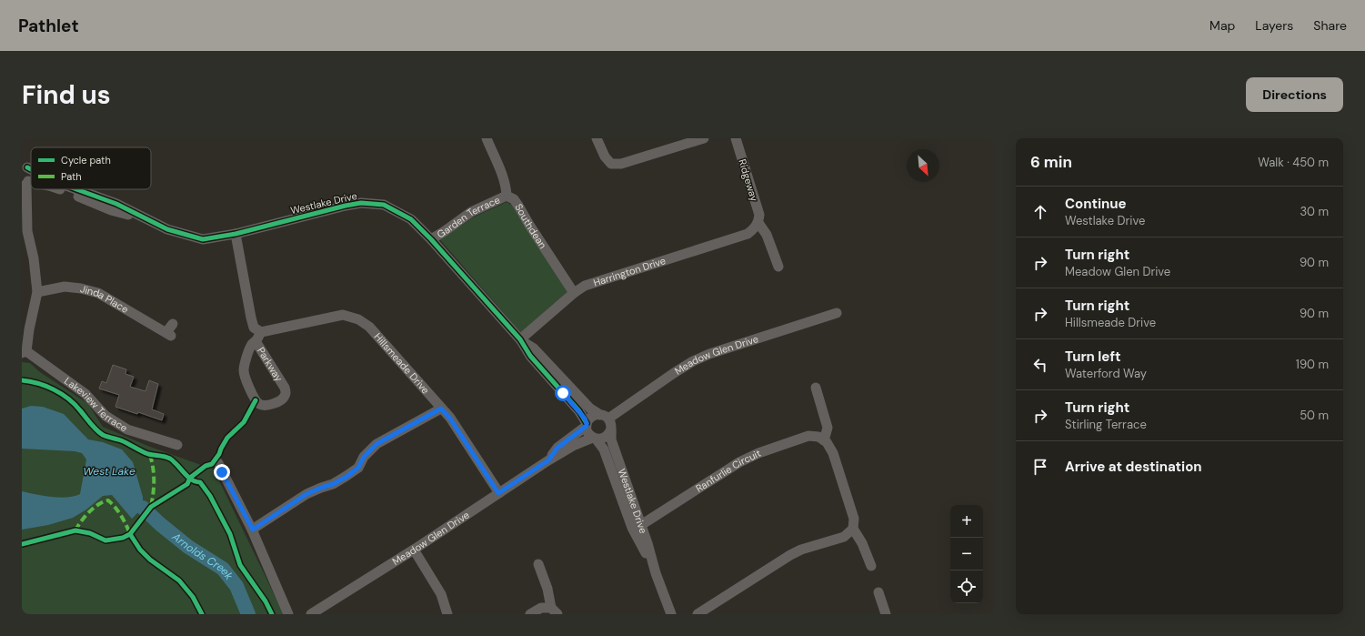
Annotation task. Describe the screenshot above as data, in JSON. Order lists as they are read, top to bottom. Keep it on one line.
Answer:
{"streets":{"street":["Ridgeway","Westlake Drive","Garden Terrace","Southdean","Harrington Drive","Jinda Place","Meadow Glen Drive","Hillsmeade Drive","Parkway","Lakeview Terrace","Ranfurlie Circuit"]},"crossings":[["Ridgeway","Harrington Drive"],["Westlake Drive","Garden Terrace"],["Westlake Drive","Harrington Drive"],["Westlake Drive","Meadow Glen Drive"],["Westlake Drive","Parkway"],["Westlake Drive","Ranfurlie Circuit"],["Garden Terrace","Southdean"],["Southdean","Harrington Drive"],["Meadow Glen Drive","Hillsmeade Drive"],["Hillsmeade Drive","Parkway"]],"water":["West Lake","Arnolds Creek"],"legend":["Cycle path","Path"],"north":"bottom right","page":{"header":"Pathlet","nav":["Map","Layers","Share"],"buttons":"Directions","title":"Find us","heading":["6 min","Walk · 450 m"],"list":[["Continue","Westlake Drive","30 m"],["Turn right","Meadow Glen Drive","90 m"],["Turn right","Hillsmeade Drive","90 m"],["Turn left","Waterford Way","190 m"],["Turn right","Stirling Terrace","50 m"],"Arrive at destination"],"map_buttons":["+","−"]}}
